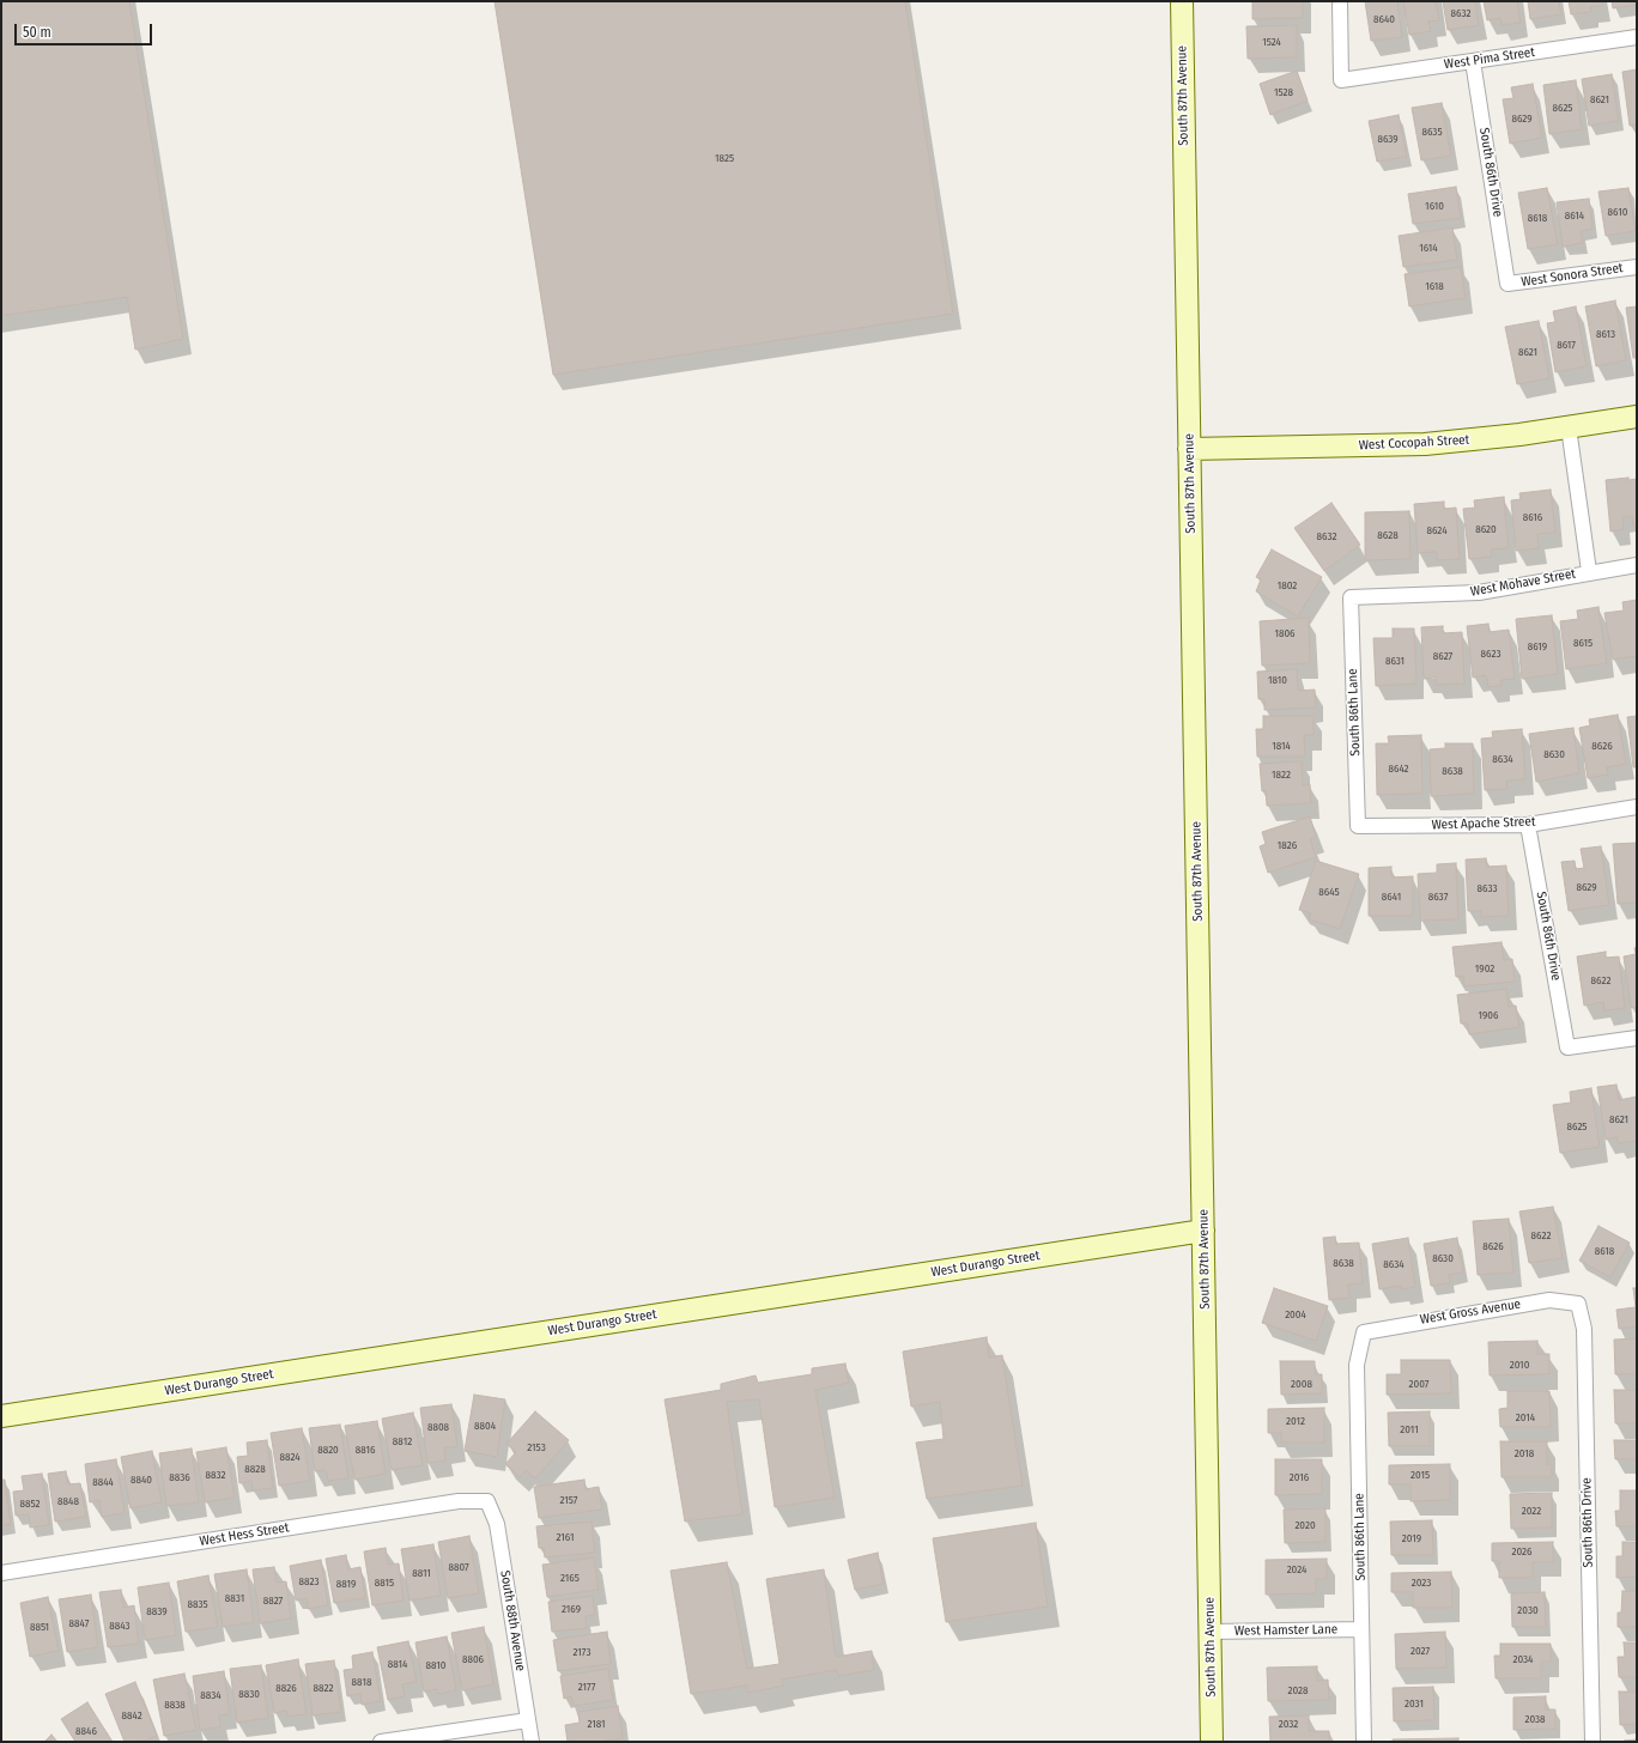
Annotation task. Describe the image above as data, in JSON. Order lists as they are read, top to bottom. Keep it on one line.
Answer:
{"streets":{"street":["West Pima Street","South 87th Avenue","South 86th Drive","West Sonora Street","West Cocopah Street","West Mohave Street","South 86th Lane","West Apache Street","West Durango Street","West Gross Avenue","West Hess Street","South 88th Avenue","West Hamster Lane"]},"crossings":[["West Pima Street","South 86th Drive"],["South 87th Avenue","West Cocopah Street"],["South 87th Avenue","West Durango Street"],["South 87th Avenue","West Hamster Lane"],["South 86th Drive","West Sonora Street"],["South 86th Drive","West Apache Street"],["South 86th Drive","West Gross Avenue"],["West Mohave Street","South 86th Lane"],["South 86th Lane","West Apache Street"],["South 86th Lane","West Gross Avenue"],["South 86th Lane","West Hamster Lane"],["West Hess Street","South 88th Avenue"]],"house_numbers":["8632","8640","1524","1528","8621","8625","8629","8635","8639","1825","1610","8610","8614","8618","1614","1618","8613","8617","8621","8616","8620","8624","8628","8632","1802","1806","8615","8619","8623","8627","8631","1810","1814","8626","8630","8634","8642","8638","1822","1826","8629","8633","8645","8641","8637","1902","8622","1906","8621","8625","8622","8626","8618","8630","8638","8634","2004","2010","2008","2007","2014","2012","8804","8808","2011","8812","2153","8820","8816","2018","8824","8828","8832","2015","8836","2016","8840","8844","2157","8848","8852","2022","2020","2161","2019","2026","8807","2024","8811","2165","8823","8815","2023","8819","8831","8827","8835","2169","2030","8839","8847","8843","8851","2027","2173","8806","2034","8814","8810","8818","2177","8826","8822","2028","8830","8834","2031","8838","8842","2038","2181","2032","8846"],"scale_bar":"50 m"}
